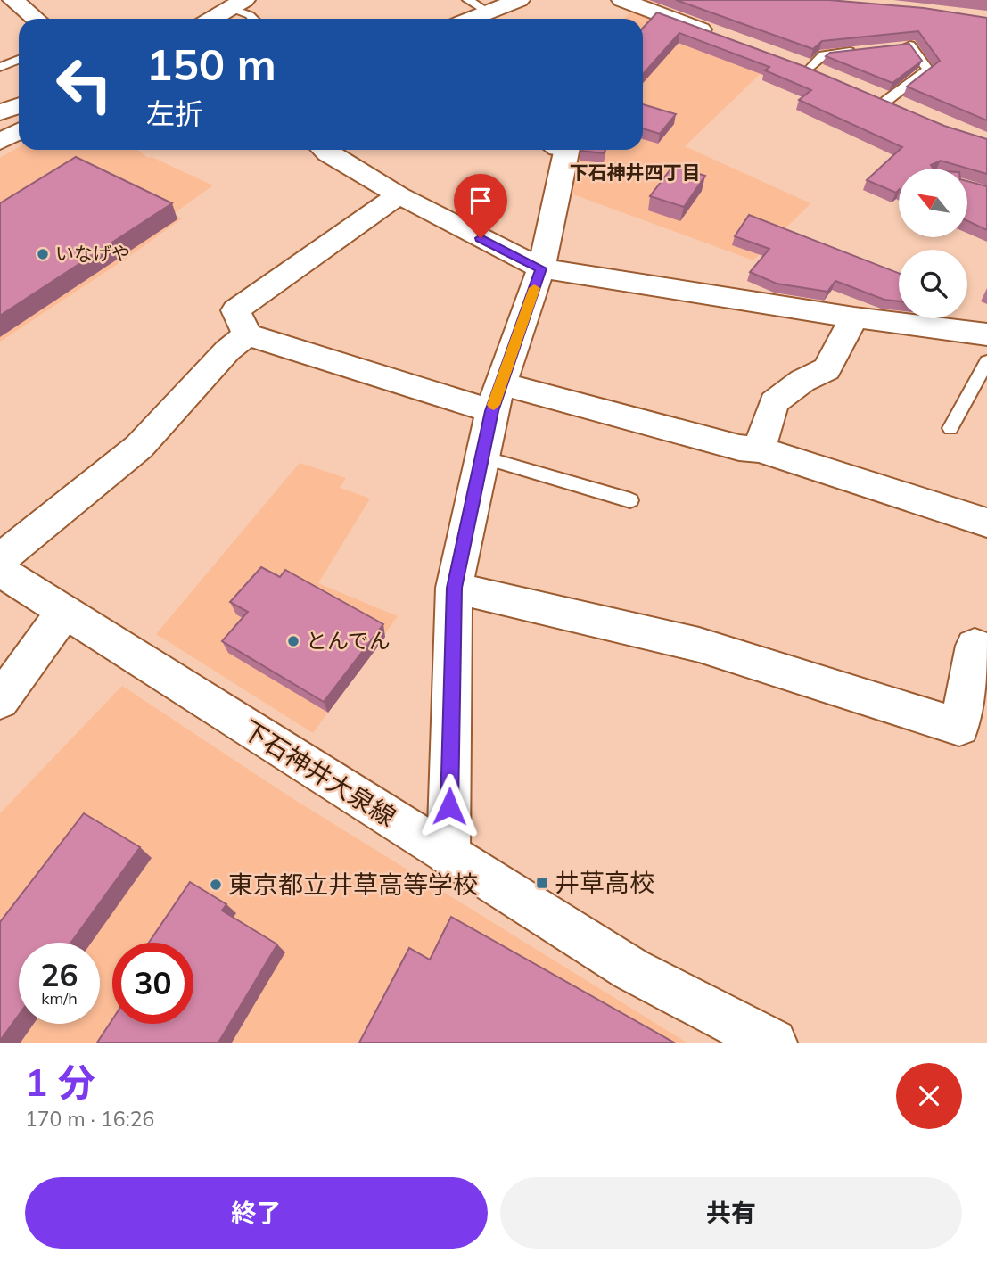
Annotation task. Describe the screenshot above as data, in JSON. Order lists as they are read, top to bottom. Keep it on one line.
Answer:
{"streets":{"street":["下石神井大泉線"]},"districts":["下石神井四丁目"],"places":{"other":["いなげや","とんでん","東京都立井草高等学校"],"transit":["井草高校"]},"north":"top left","page":{"turn":["150 m","左折"],"speed":"26 km/h","limit":"30","heading":["1 分","170 m · 16:26"],"buttons":["終了","共有"]}}
